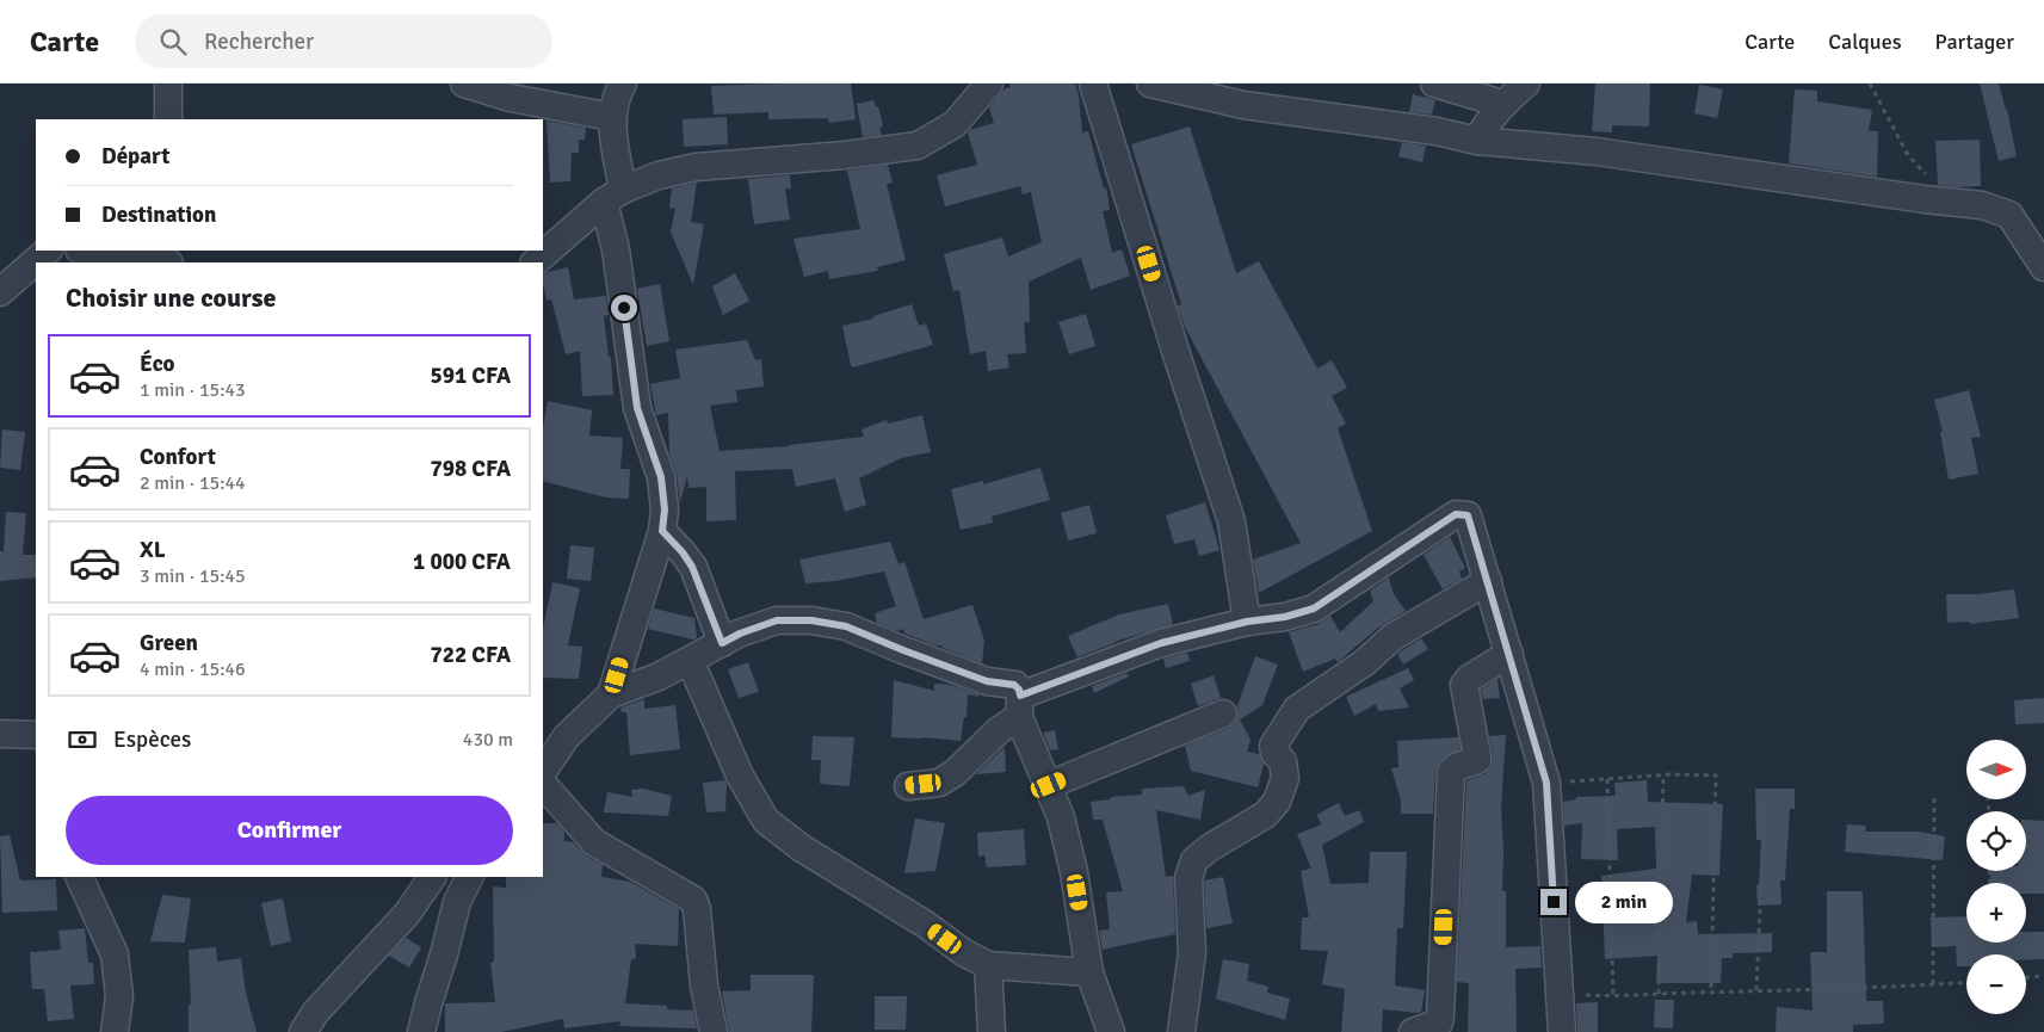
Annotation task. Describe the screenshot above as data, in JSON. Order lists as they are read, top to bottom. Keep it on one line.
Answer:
{"north":"right","page":{"header":"Carte","search":"Rechercher","nav":["Carte","Calques","Partager"],"banner":["Départ","Destination"],"heading":"Choisir une course","list":[{"name":"Éco","note":"1 min · 15:43","value":"591 CFA"},{"name":"Confort","note":"2 min · 15:44","value":"798 CFA"},{"name":"XL","note":"3 min · 15:45","value":"1 000 CFA"},{"name":"Green","note":"4 min · 15:46","value":"722 CFA"}],"pay":["Espèces","430 m"],"map_buttons":["+","−"],"buttons":"Confirmer","bubble":"2 min"}}
